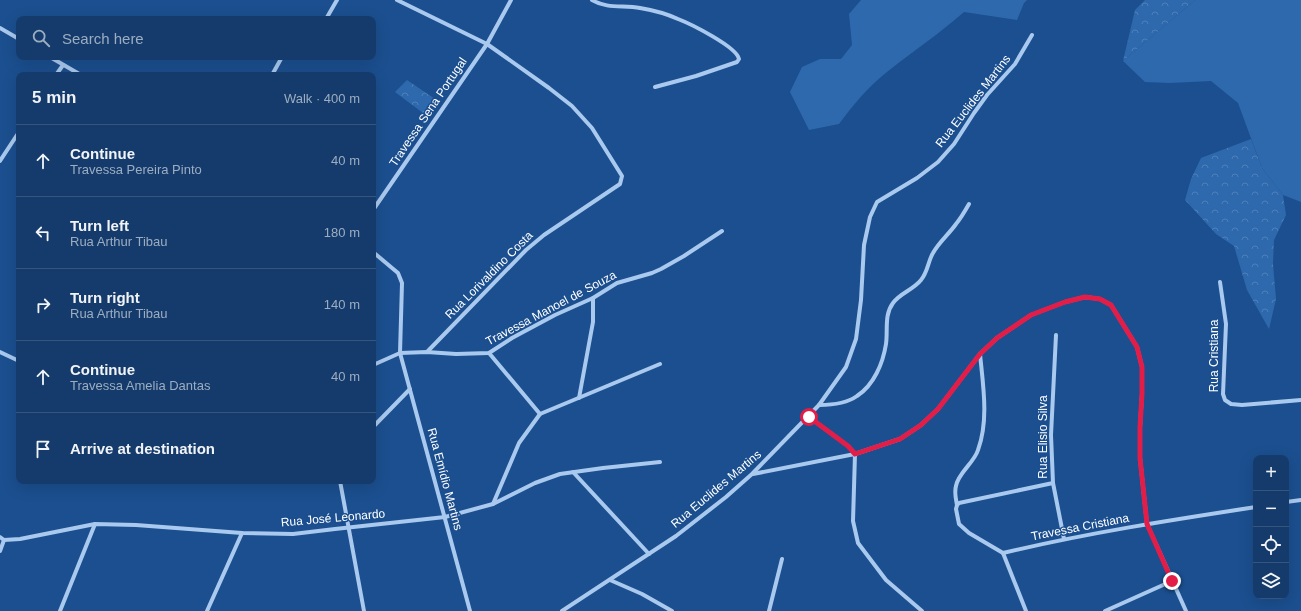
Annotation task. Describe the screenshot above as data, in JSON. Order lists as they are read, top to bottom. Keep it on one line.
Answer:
{"streets":{"street":["Rua Euclides Martins","Travessa Sena Portugal","Rua Lorivaldino Costa","Travessa Manoel de Souza","Rua Cristiana","Rua Elisio Silva","Rua Emídio Martins","Rua José Leonardo","Travessa Cristiana"]},"crossings":[["Travessa Sena Portugal","Rua Lorivaldino Costa"],["Rua Lorivaldino Costa","Travessa Manoel de Souza"],["Travessa Manoel de Souza","Rua Emídio Martins"],["Rua Elisio Silva","Travessa Cristiana"],["Rua Emídio Martins","Rua José Leonardo"]],"page":{"search":"Search here","heading":["5 min","Walk · 400 m"],"list":[["Continue","Travessa Pereira Pinto","40 m"],["Turn left","Rua Arthur Tibau","180 m"],["Turn right","Rua Arthur Tibau","140 m"],["Continue","Travessa Amelia Dantas","40 m"],"Arrive at destination"],"map_buttons":["+","−"]}}
